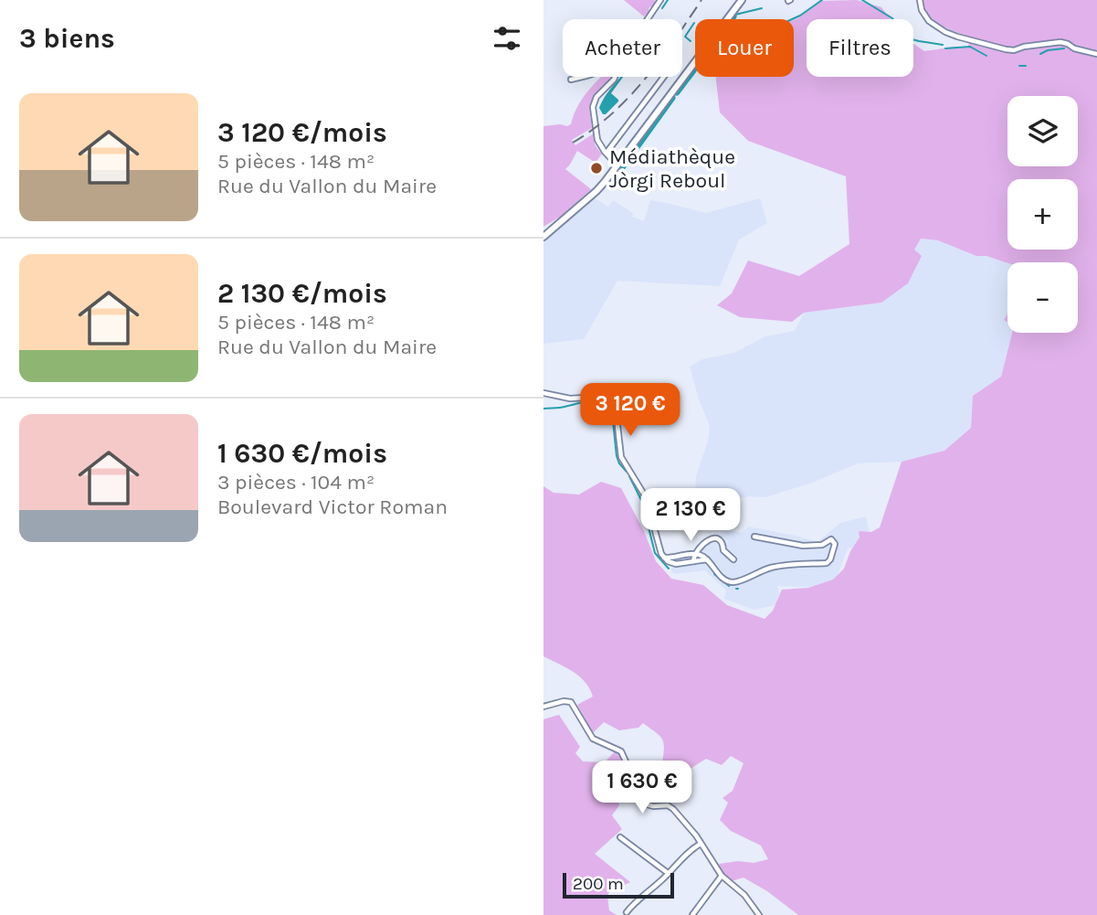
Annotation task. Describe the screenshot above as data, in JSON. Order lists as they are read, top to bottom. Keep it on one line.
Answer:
{"places":["Médiathèque Jòrgi Reboul"],"scale_bar":"200 m","page":{"heading":"3 biens","chip":["Acheter","Louer","Filtres"],"list":[{"name":"3 120 €/mois","note":"5 pièces · 148 m² · Rue du Vallon du Maire"},{"name":"2 130 €/mois","note":"5 pièces · 148 m² · Rue du Vallon du Maire"},{"name":"1 630 €/mois","note":"3 pièces · 104 m² · Boulevard Victor Roman"}],"map_buttons":["+","−"],"price":["3 120 €","2 130 €","1 630 €"],"scale":"200 m"}}
